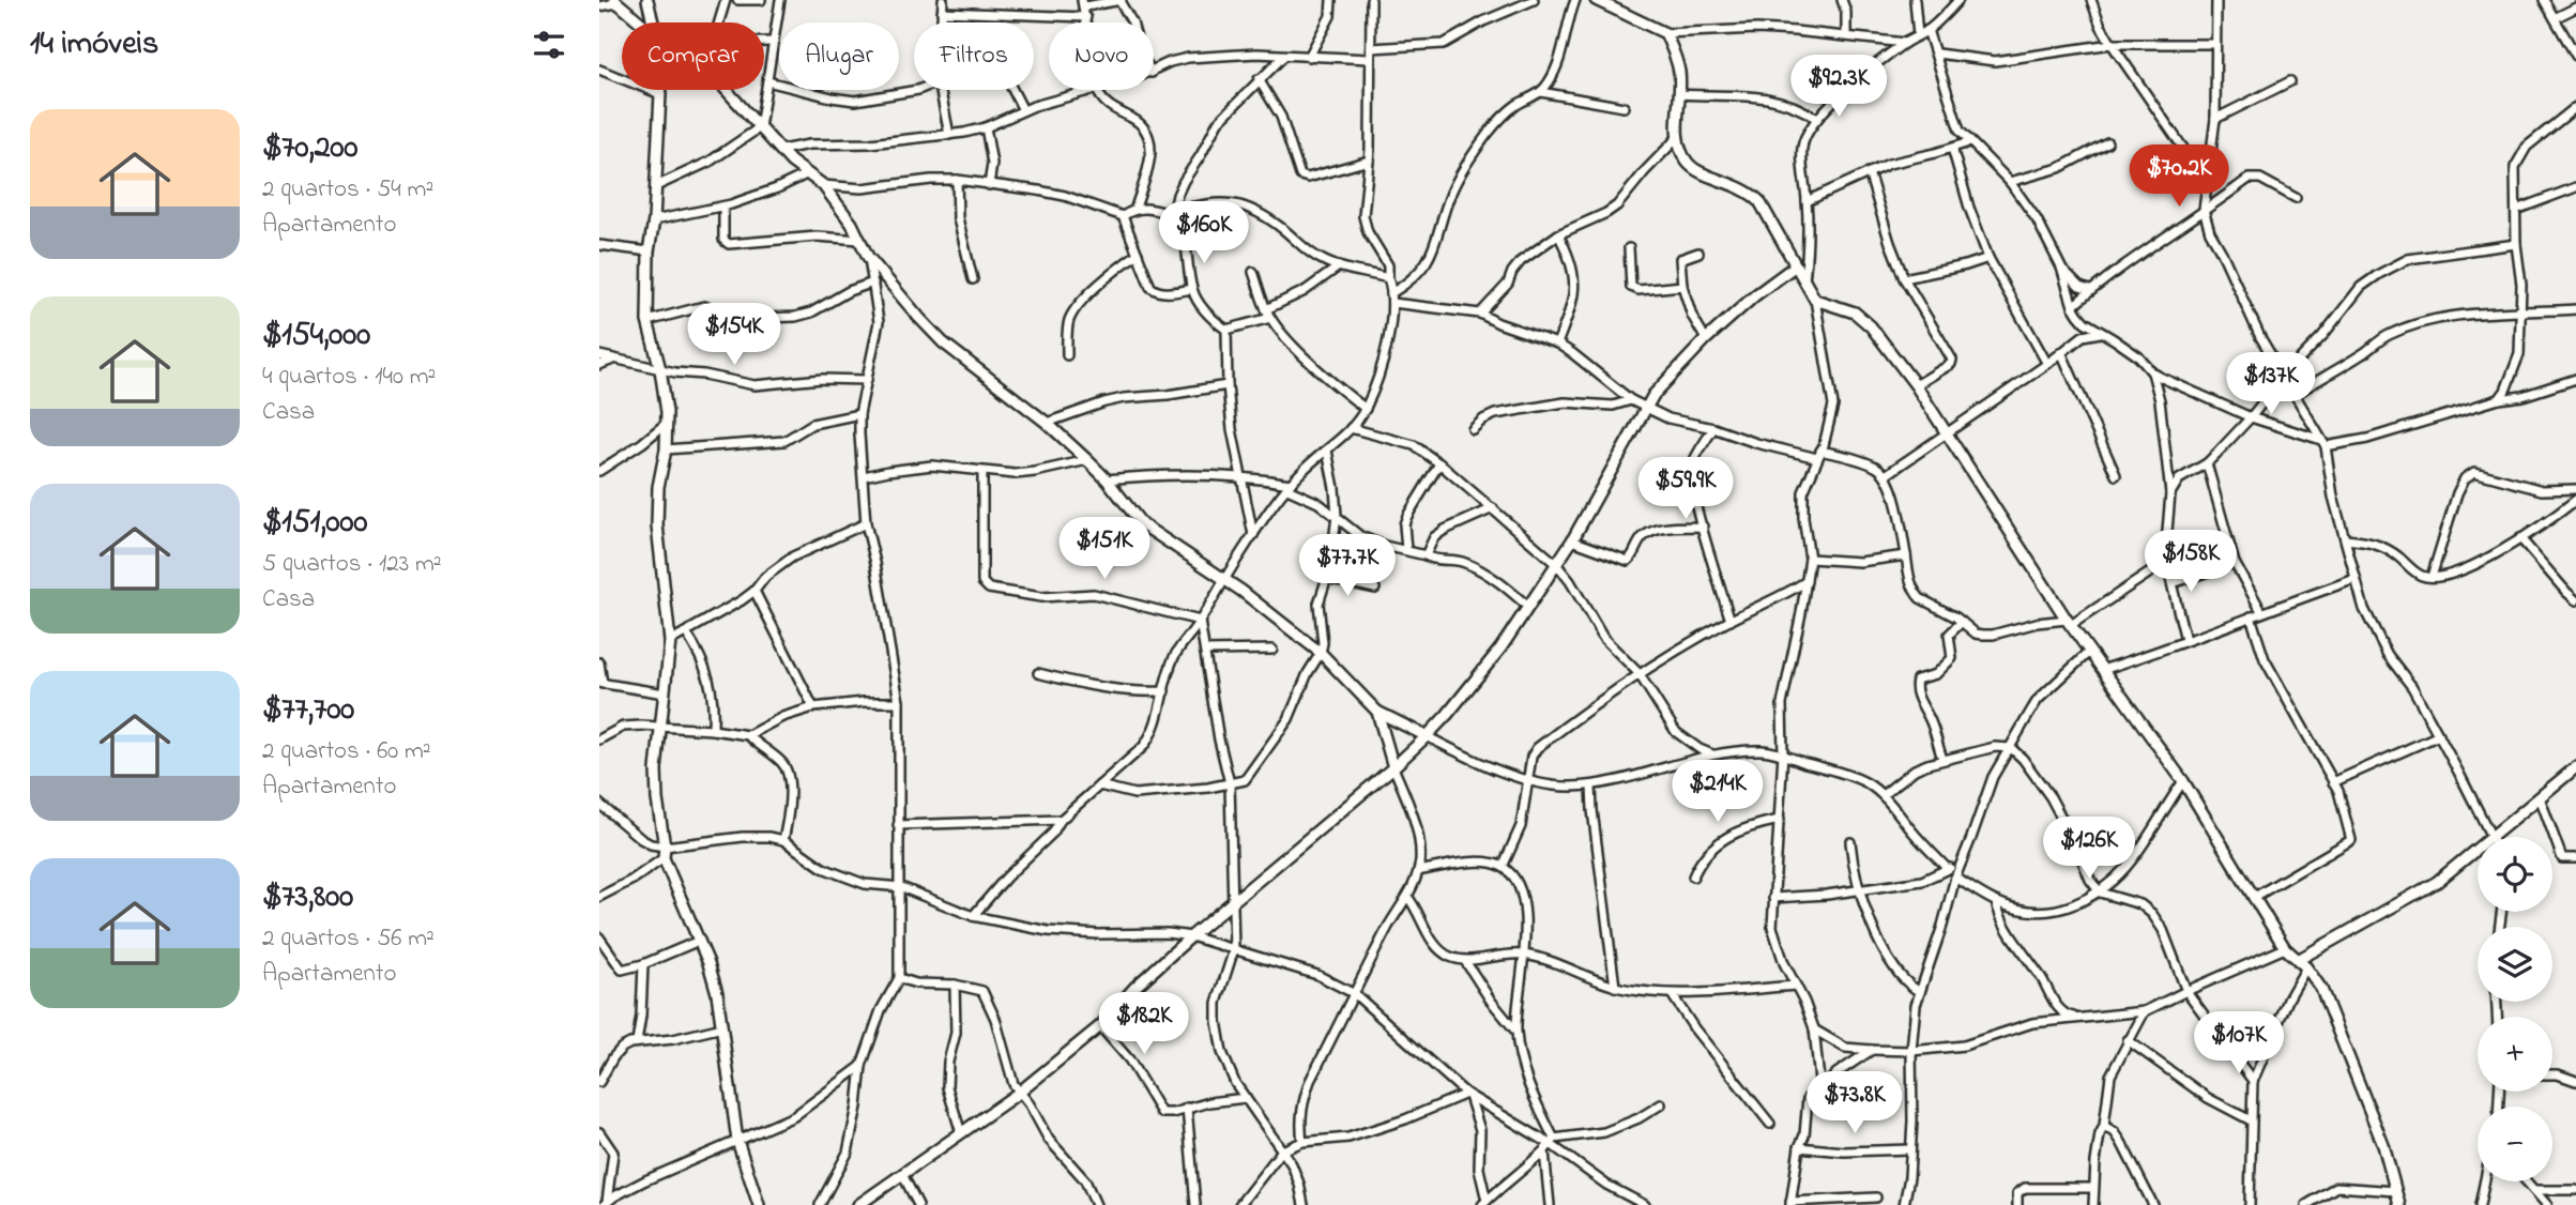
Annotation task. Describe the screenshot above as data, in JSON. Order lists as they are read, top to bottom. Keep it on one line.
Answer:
{"page":{"heading":"14 imóveis","chip":["Comprar","Alugar","Filtros","Novo"],"price":["$92.3K","$70.2K","$160K","$154K","$137K","$59.9K","$151K","$158K","$77.7K","$214K","$126K","$182K","$107K","$73.8K"],"list":[{"name":"$70,200","note":"2 quartos · 54 m² · Apartamento"},{"name":"$154,000","note":"4 quartos · 140 m² · Casa"},{"name":"$151,000","note":"5 quartos · 123 m² · Casa"},{"name":"$77,700","note":"2 quartos · 60 m² · Apartamento"},{"name":"$73,800","note":"2 quartos · 56 m² · Apartamento"}],"map_buttons":["+","−"]}}
